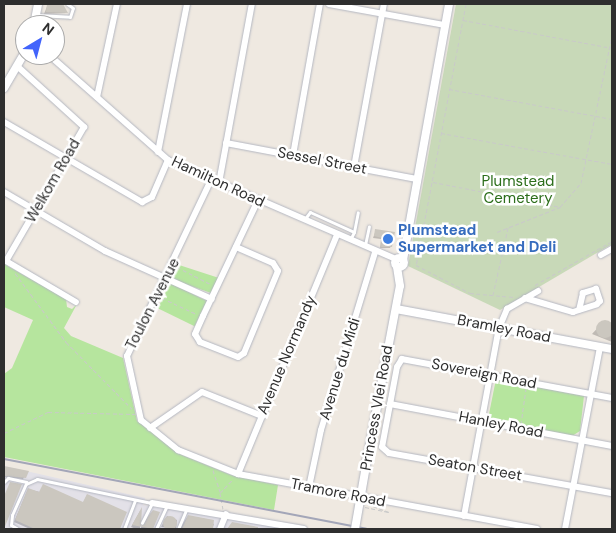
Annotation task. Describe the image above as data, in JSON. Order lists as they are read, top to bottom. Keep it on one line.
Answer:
{"streets":{"street":["Sessel Street","Welkom Road","Hamilton Road","Toulon Avenue","Bramley Road","Avenue Normandy","Avenue du Midi","Sovereign Road","Princess Vlei Road","Hanley Road","Seaton Street","Tramore Road"]},"crossings":[["Sessel Street","Princess Vlei Road"],["Hamilton Road","Toulon Avenue"],["Hamilton Road","Avenue Normandy"],["Hamilton Road","Avenue du Midi"],["Hamilton Road","Princess Vlei Road"],["Toulon Avenue","Tramore Road"],["Bramley Road","Princess Vlei Road"],["Avenue Normandy","Tramore Road"],["Avenue du Midi","Tramore Road"],["Sovereign Road","Hanley Road"],["Sovereign Road","Seaton Street"],["Hanley Road","Seaton Street"]],"parks":["Plumstead Cemetery"],"places":["Plumstead Supermarket and Deli"],"north":"top right"}
